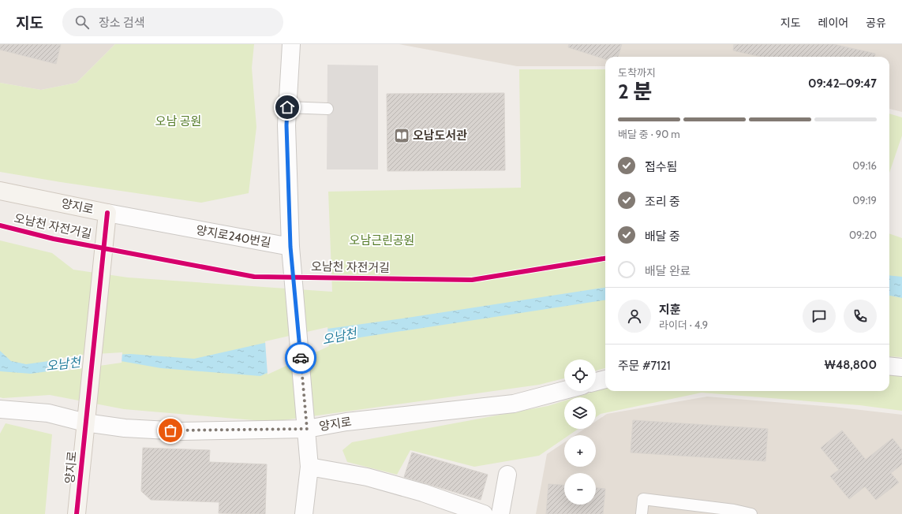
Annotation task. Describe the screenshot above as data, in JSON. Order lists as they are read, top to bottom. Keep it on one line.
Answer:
{"streets":{"street":["양지로","양지로240번길"],"cycle path":["오남천 자전거길"]},"crossings":[["양지로","양지로240번길"]],"water":["오남천"],"parks":["오남 공원","오남근린공원"],"places":{"library":["오남도서관"]},"page":{"header":"지도","search":"장소 검색","nav":["지도","레이어","공유"],"heading":["2 분","도착까지","09:42–09:47"],"panel":["지훈","라이더 · 4.9","주문 #7121","₩48,800"],"bar":"배달 중 · 90 m","list":[["접수됨","09:16"],["조리 중","09:19"],["배달 중","09:20"],"배달 완료"],"map_buttons":["+","−"]}}
